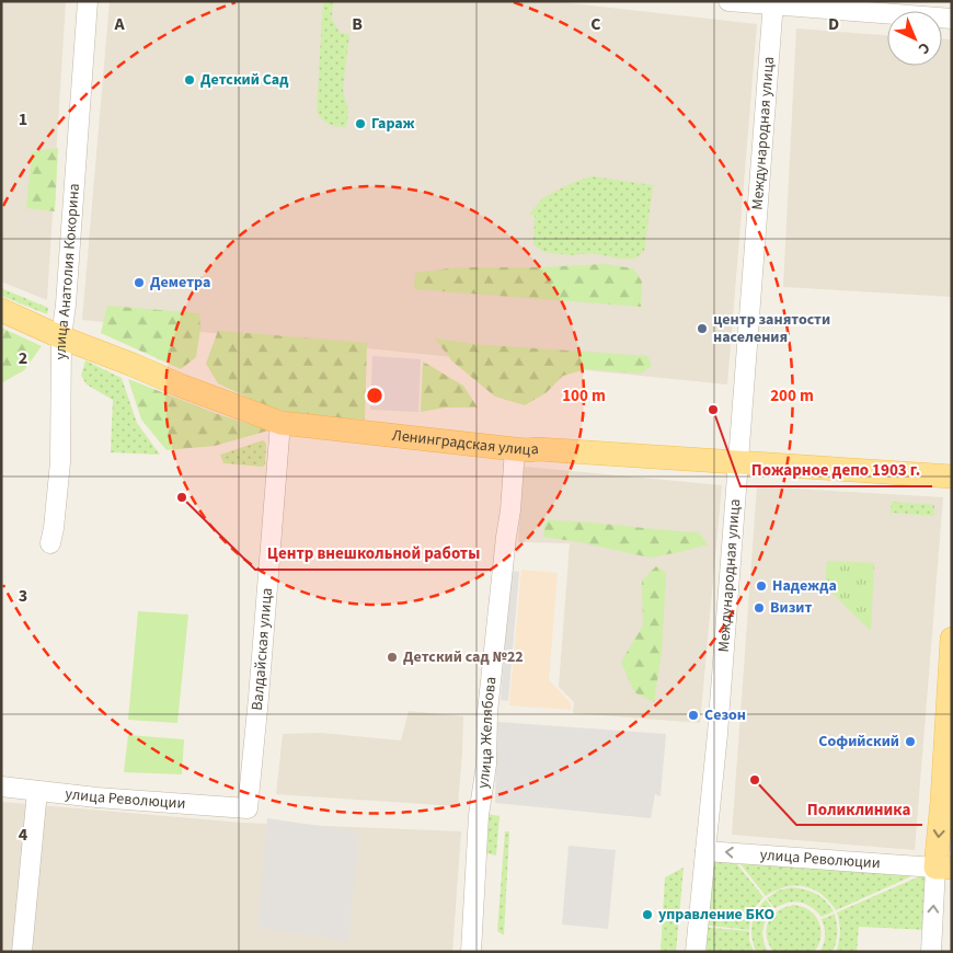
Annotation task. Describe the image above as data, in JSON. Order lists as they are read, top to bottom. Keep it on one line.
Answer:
{"streets":{"main road":["Ленинградская улица"],"street":["Международная улица","улица Анатолия Кокорина","Валдайская улица","улица Желябова","улица Революции"]},"crossings":[["Международная улица","Ленинградская улица"],["Международная улица","улица Революции"],["улица Анатолия Кокорина","Ленинградская улица"],["Ленинградская улица","Валдайская улица"],["Ленинградская улица","улица Желябова"],["Валдайская улица","улица Революции"]],"one_way":["улица Революции"],"places":["Детский Сад","Гараж","Деметра","центр занятости населения","Пожарное депо 1903 г.","Центр внешкольной работы","Надежда","Визит","Детский сад №22","Сезон","Софийский","Поликлиника","управление БКО"],"north":"bottom right","grid":{"columns":["A","B","C","D"],"rows":["1","2","3","4"]},"rings":["100 m","200 m"]}
